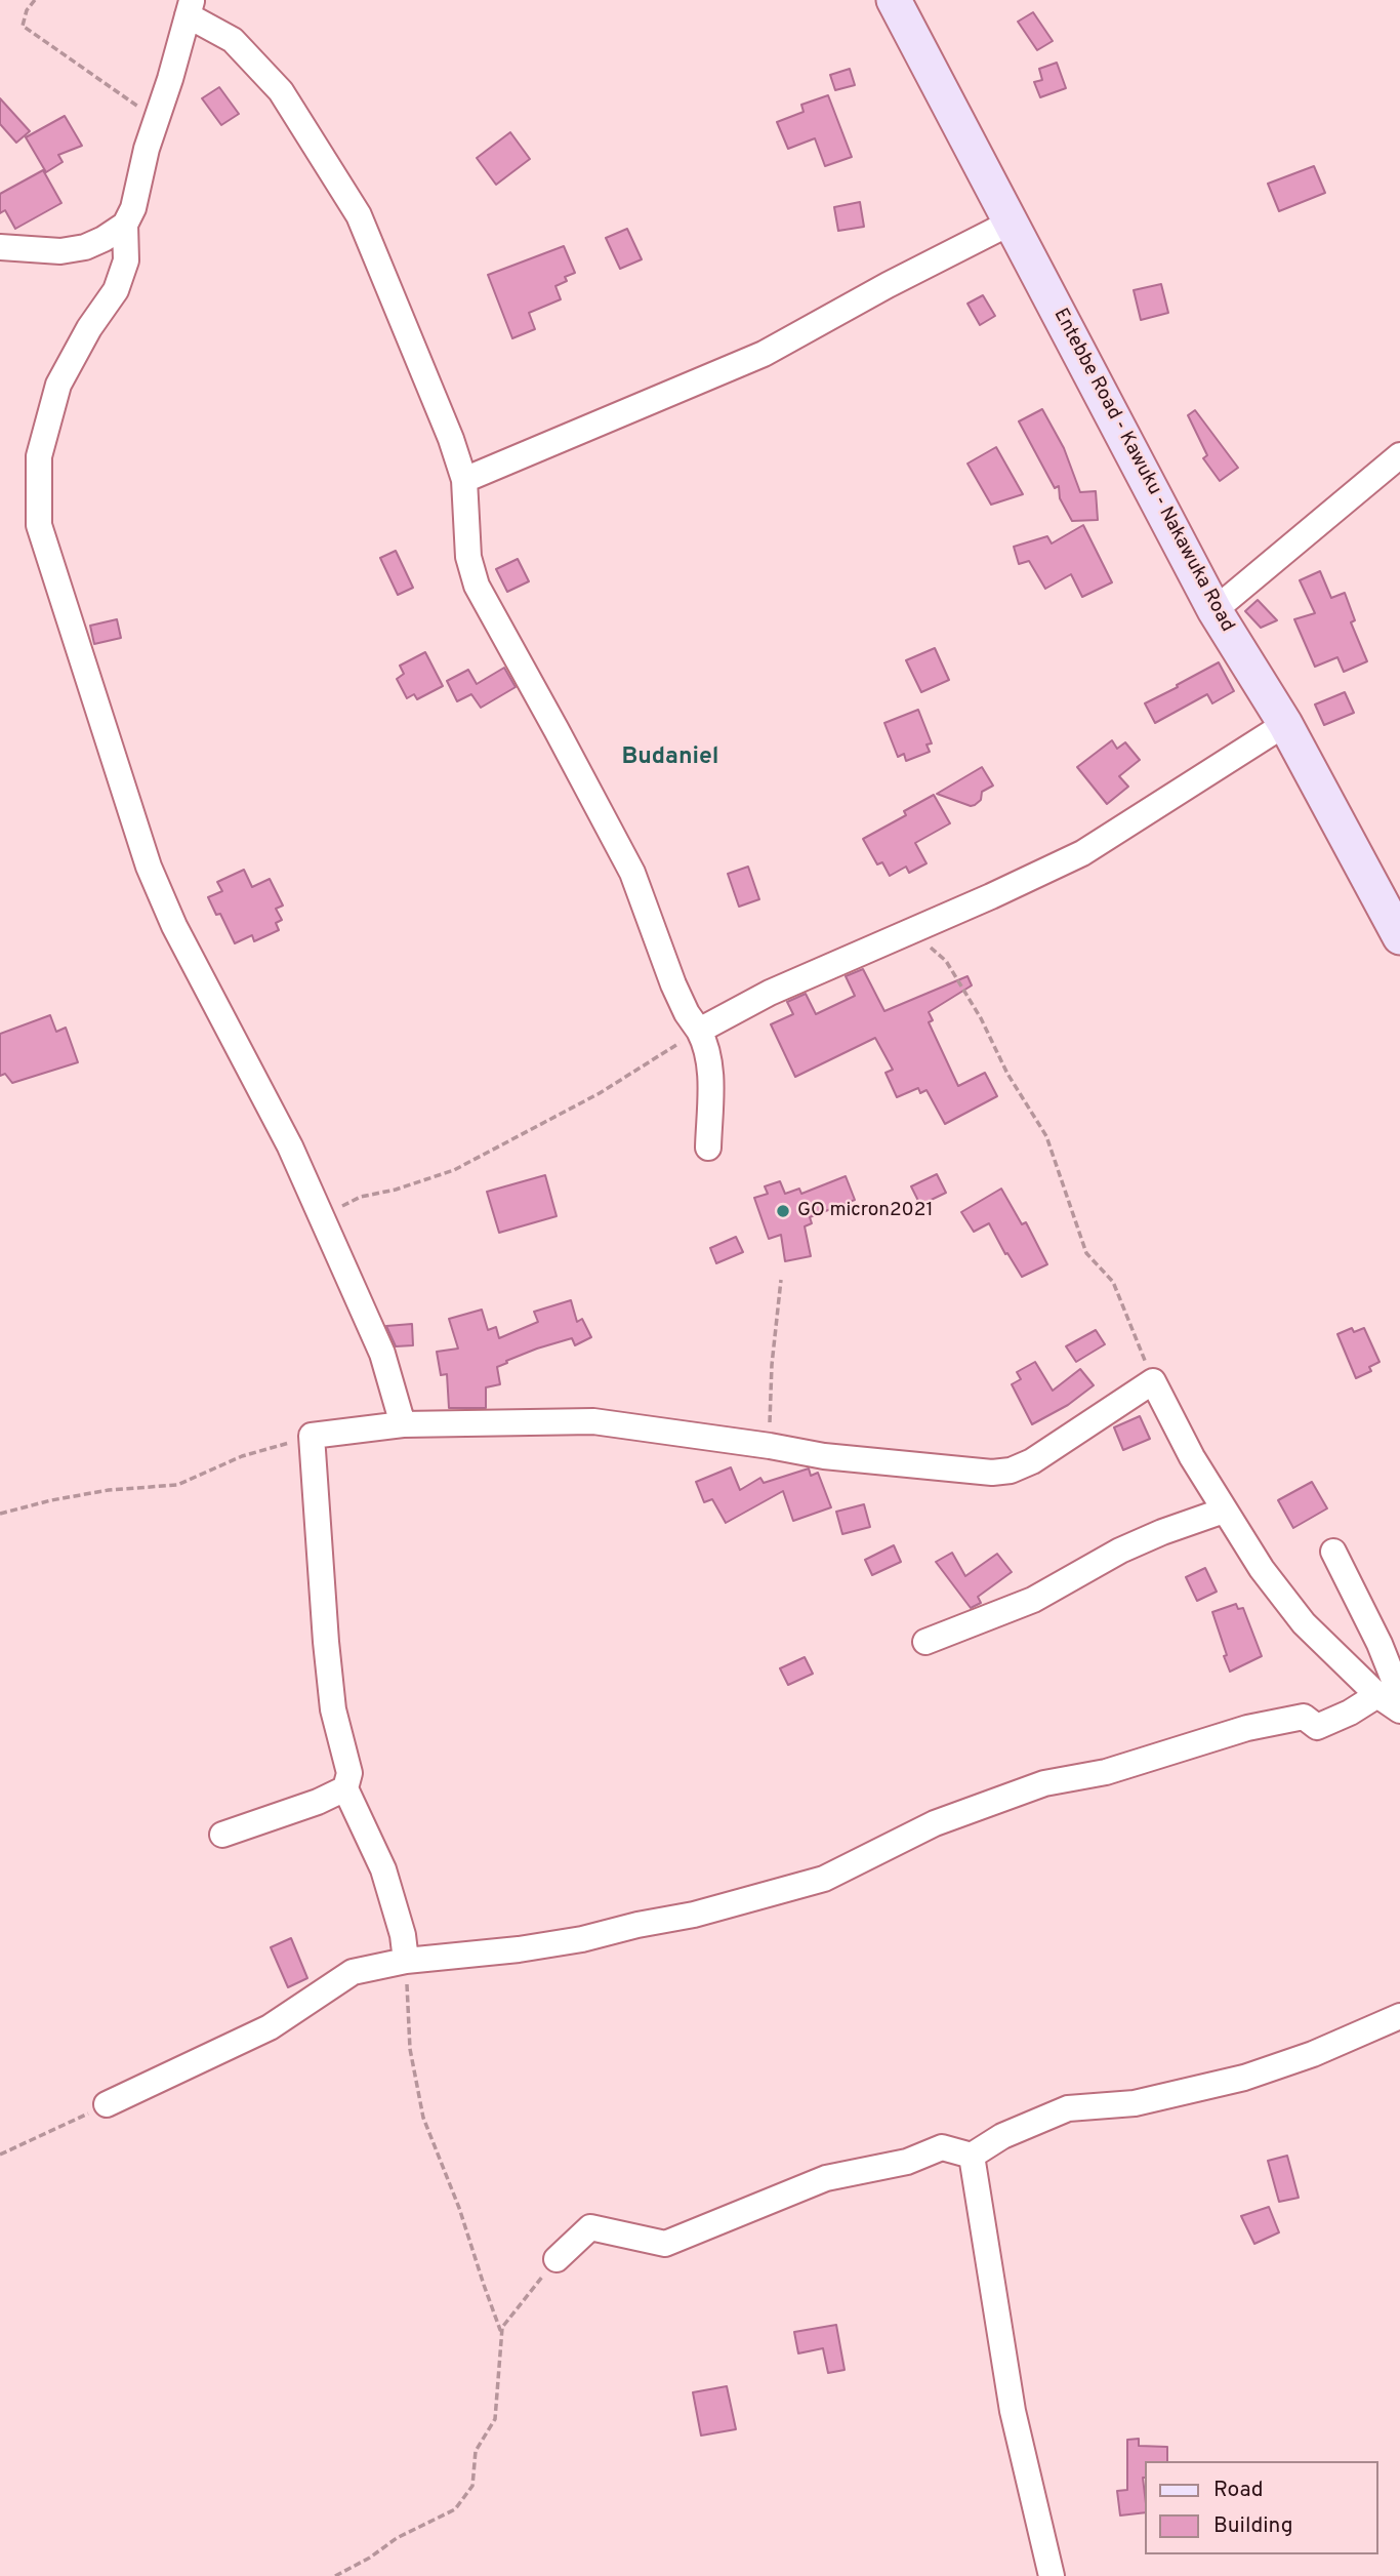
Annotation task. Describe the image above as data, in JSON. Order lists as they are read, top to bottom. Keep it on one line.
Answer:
{"streets":{"main road":["Entebbe Road - Kawuku - Nakawuka Road"]},"districts":["Budaniel"],"places":["GO micron2021"],"legend":["Road","Building"]}
